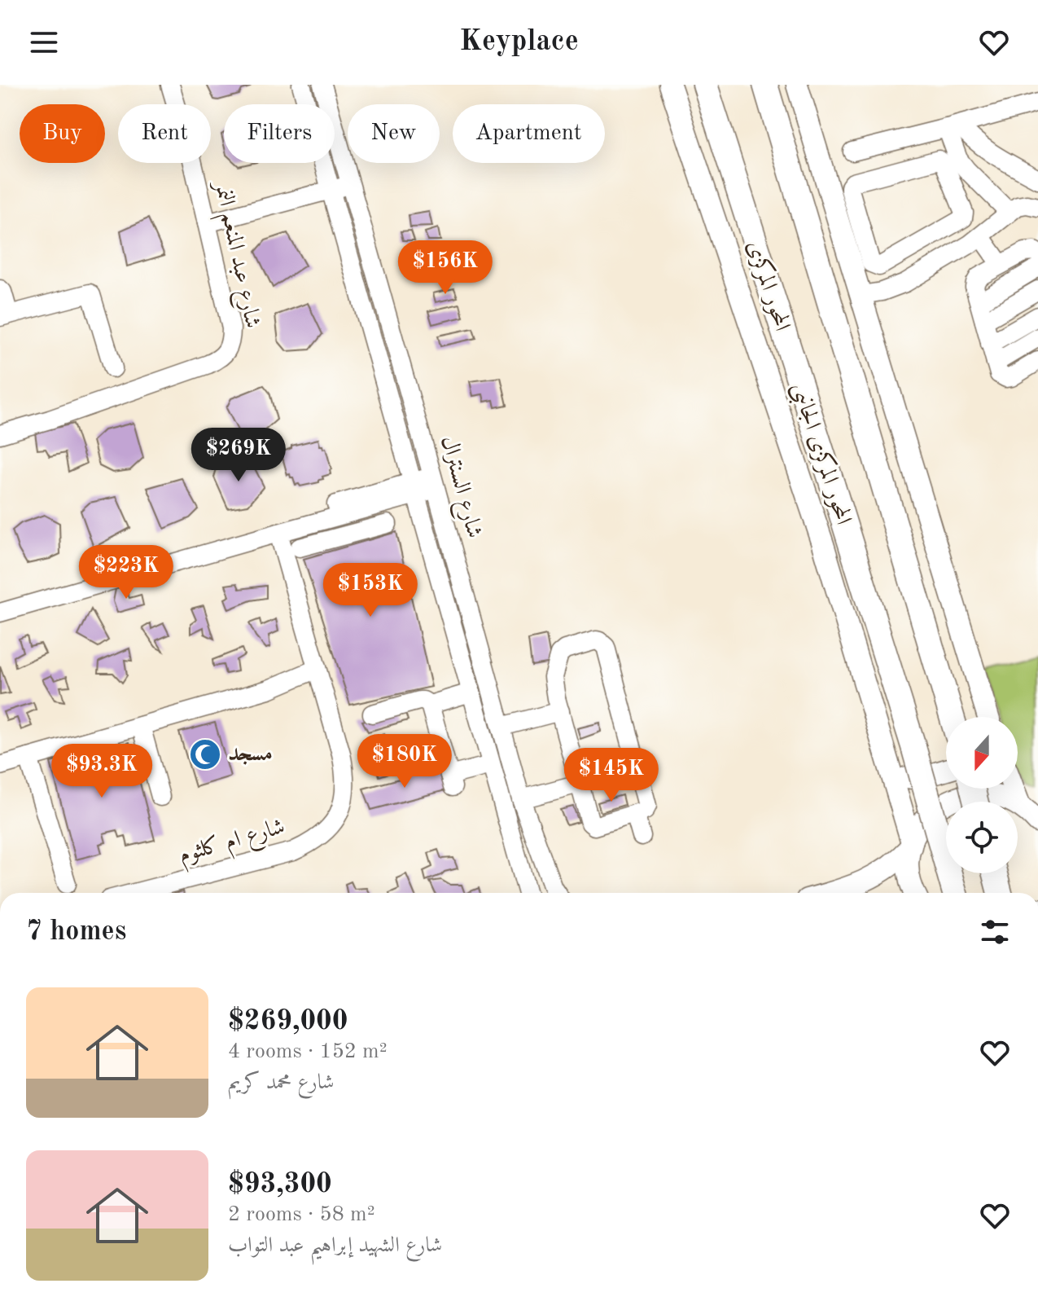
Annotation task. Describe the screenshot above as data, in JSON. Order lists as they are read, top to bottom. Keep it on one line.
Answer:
{"streets":{"highway":["المحور المركزى"],"main road":["المحور المركزى الجانبى"],"street":["شارع عبد المنعم النمر","شارع السنترال","شارع ام كلثوم"]},"places":{"mosque":["مسجد"]},"north":"bottom","page":{"header":"Keyplace","chip":["Buy","Rent","Filters","New","Apartment"],"price":["$156K","$269K","$223K","$153K","$180K","$93.3K","$145K"],"heading":"7 homes","list":[{"name":"$269,000","note":"4 rooms · 152 m² · شارع محمد كريم"},{"name":"$93,300","note":"2 rooms · 58 m² · شارع الشهيد إبراهيم عبد التواب"}]}}
